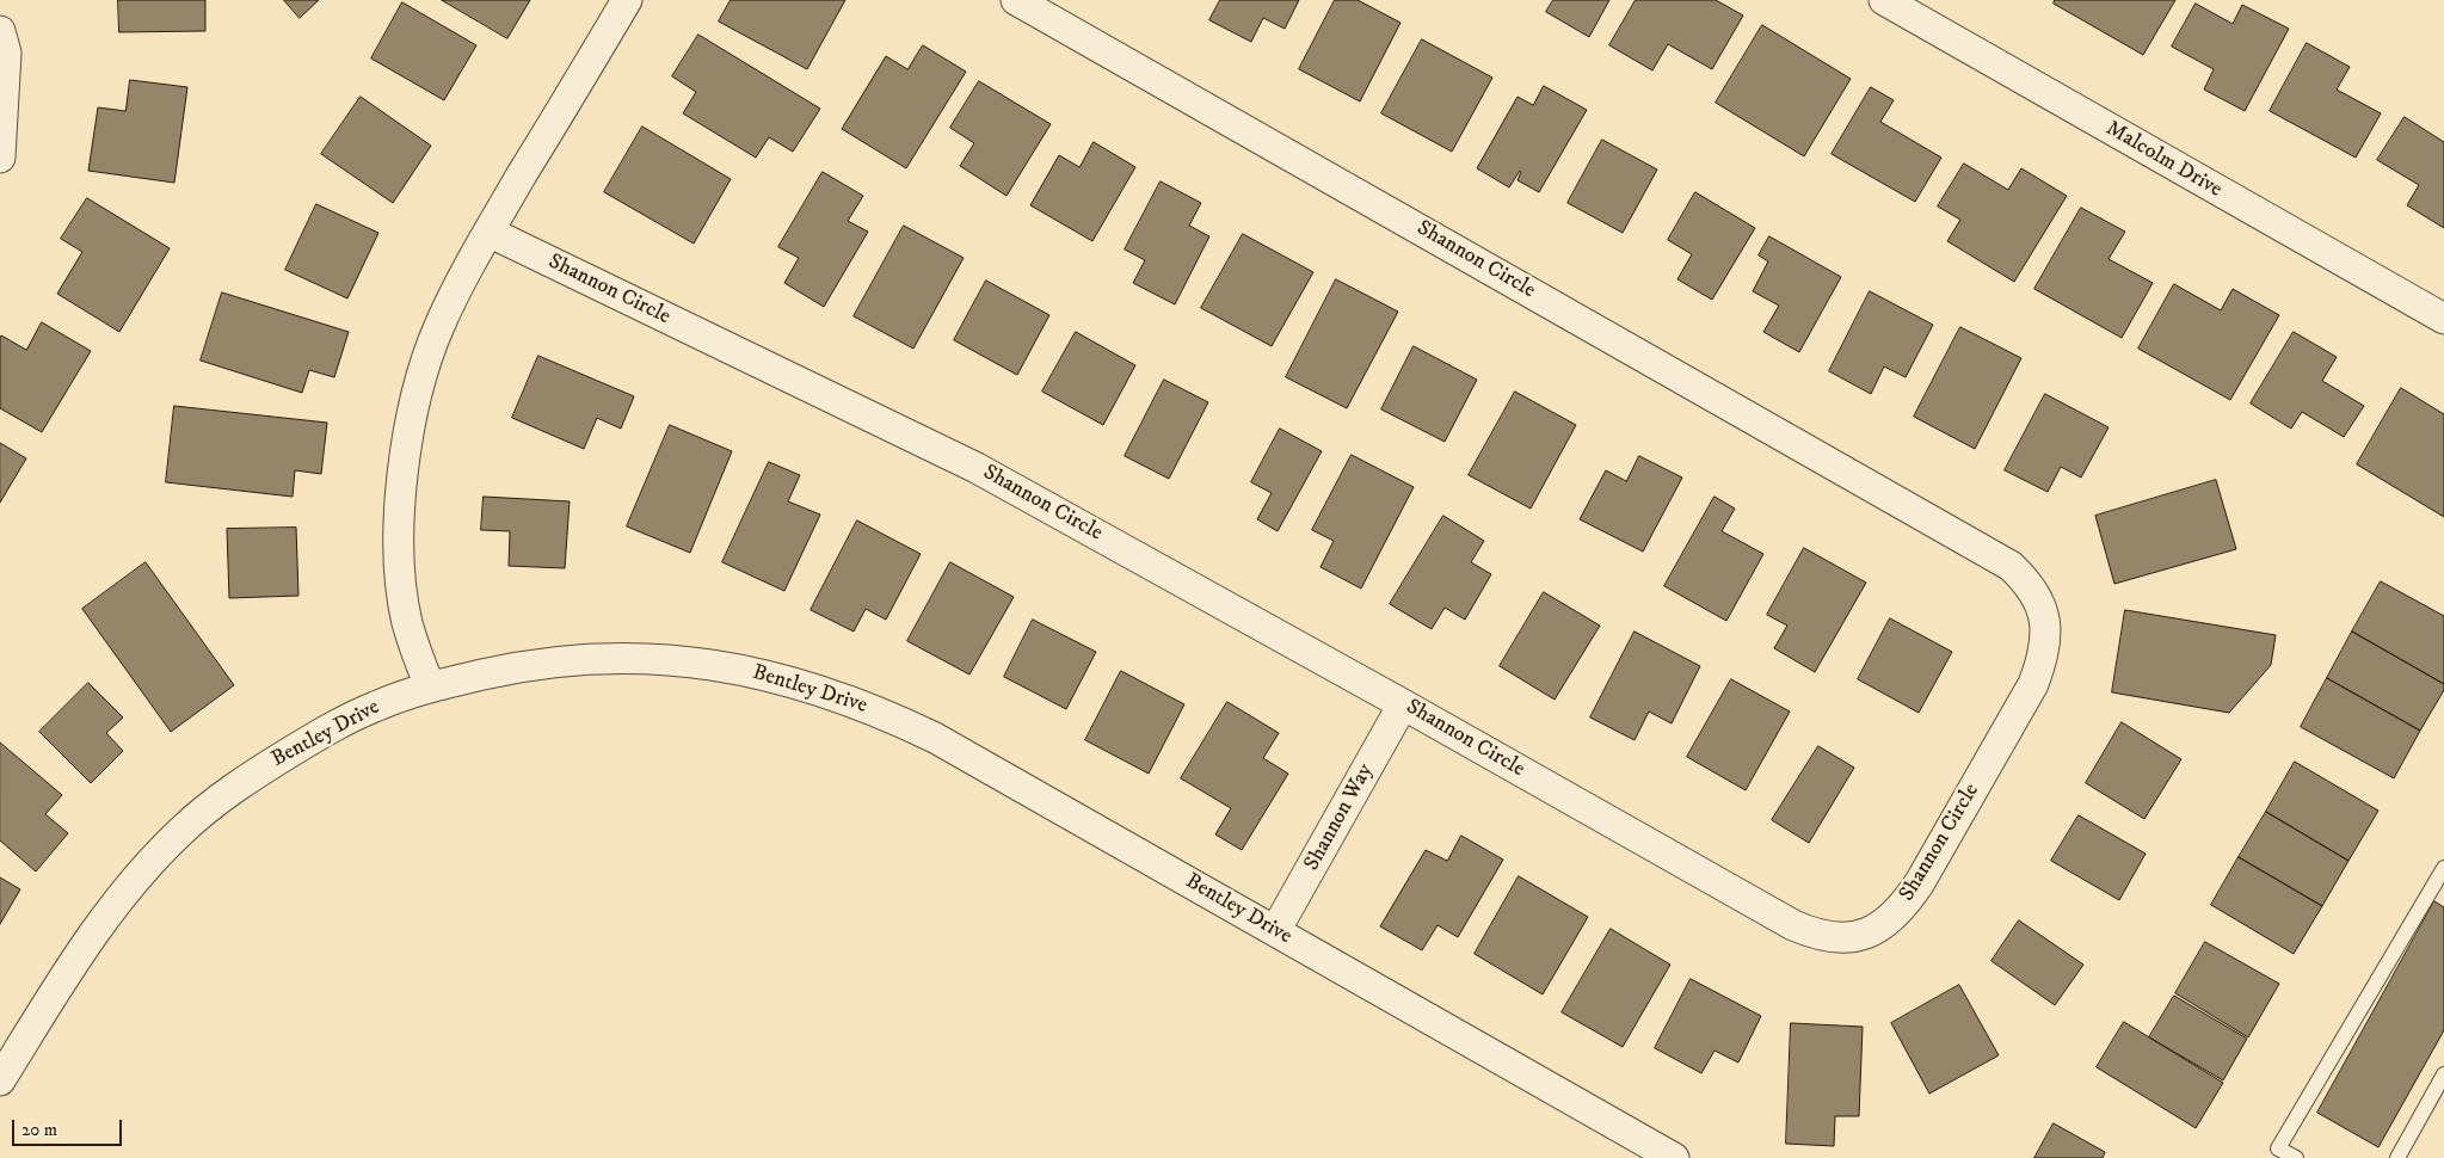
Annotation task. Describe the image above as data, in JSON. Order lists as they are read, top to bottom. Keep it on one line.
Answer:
{"streets":{"street":["Malcolm Drive","Shannon Circle","Bentley Drive","Shannon Way"]},"crossings":[["Shannon Circle","Shannon Way"],["Bentley Drive","Shannon Way"]],"scale_bar":"20 m"}
